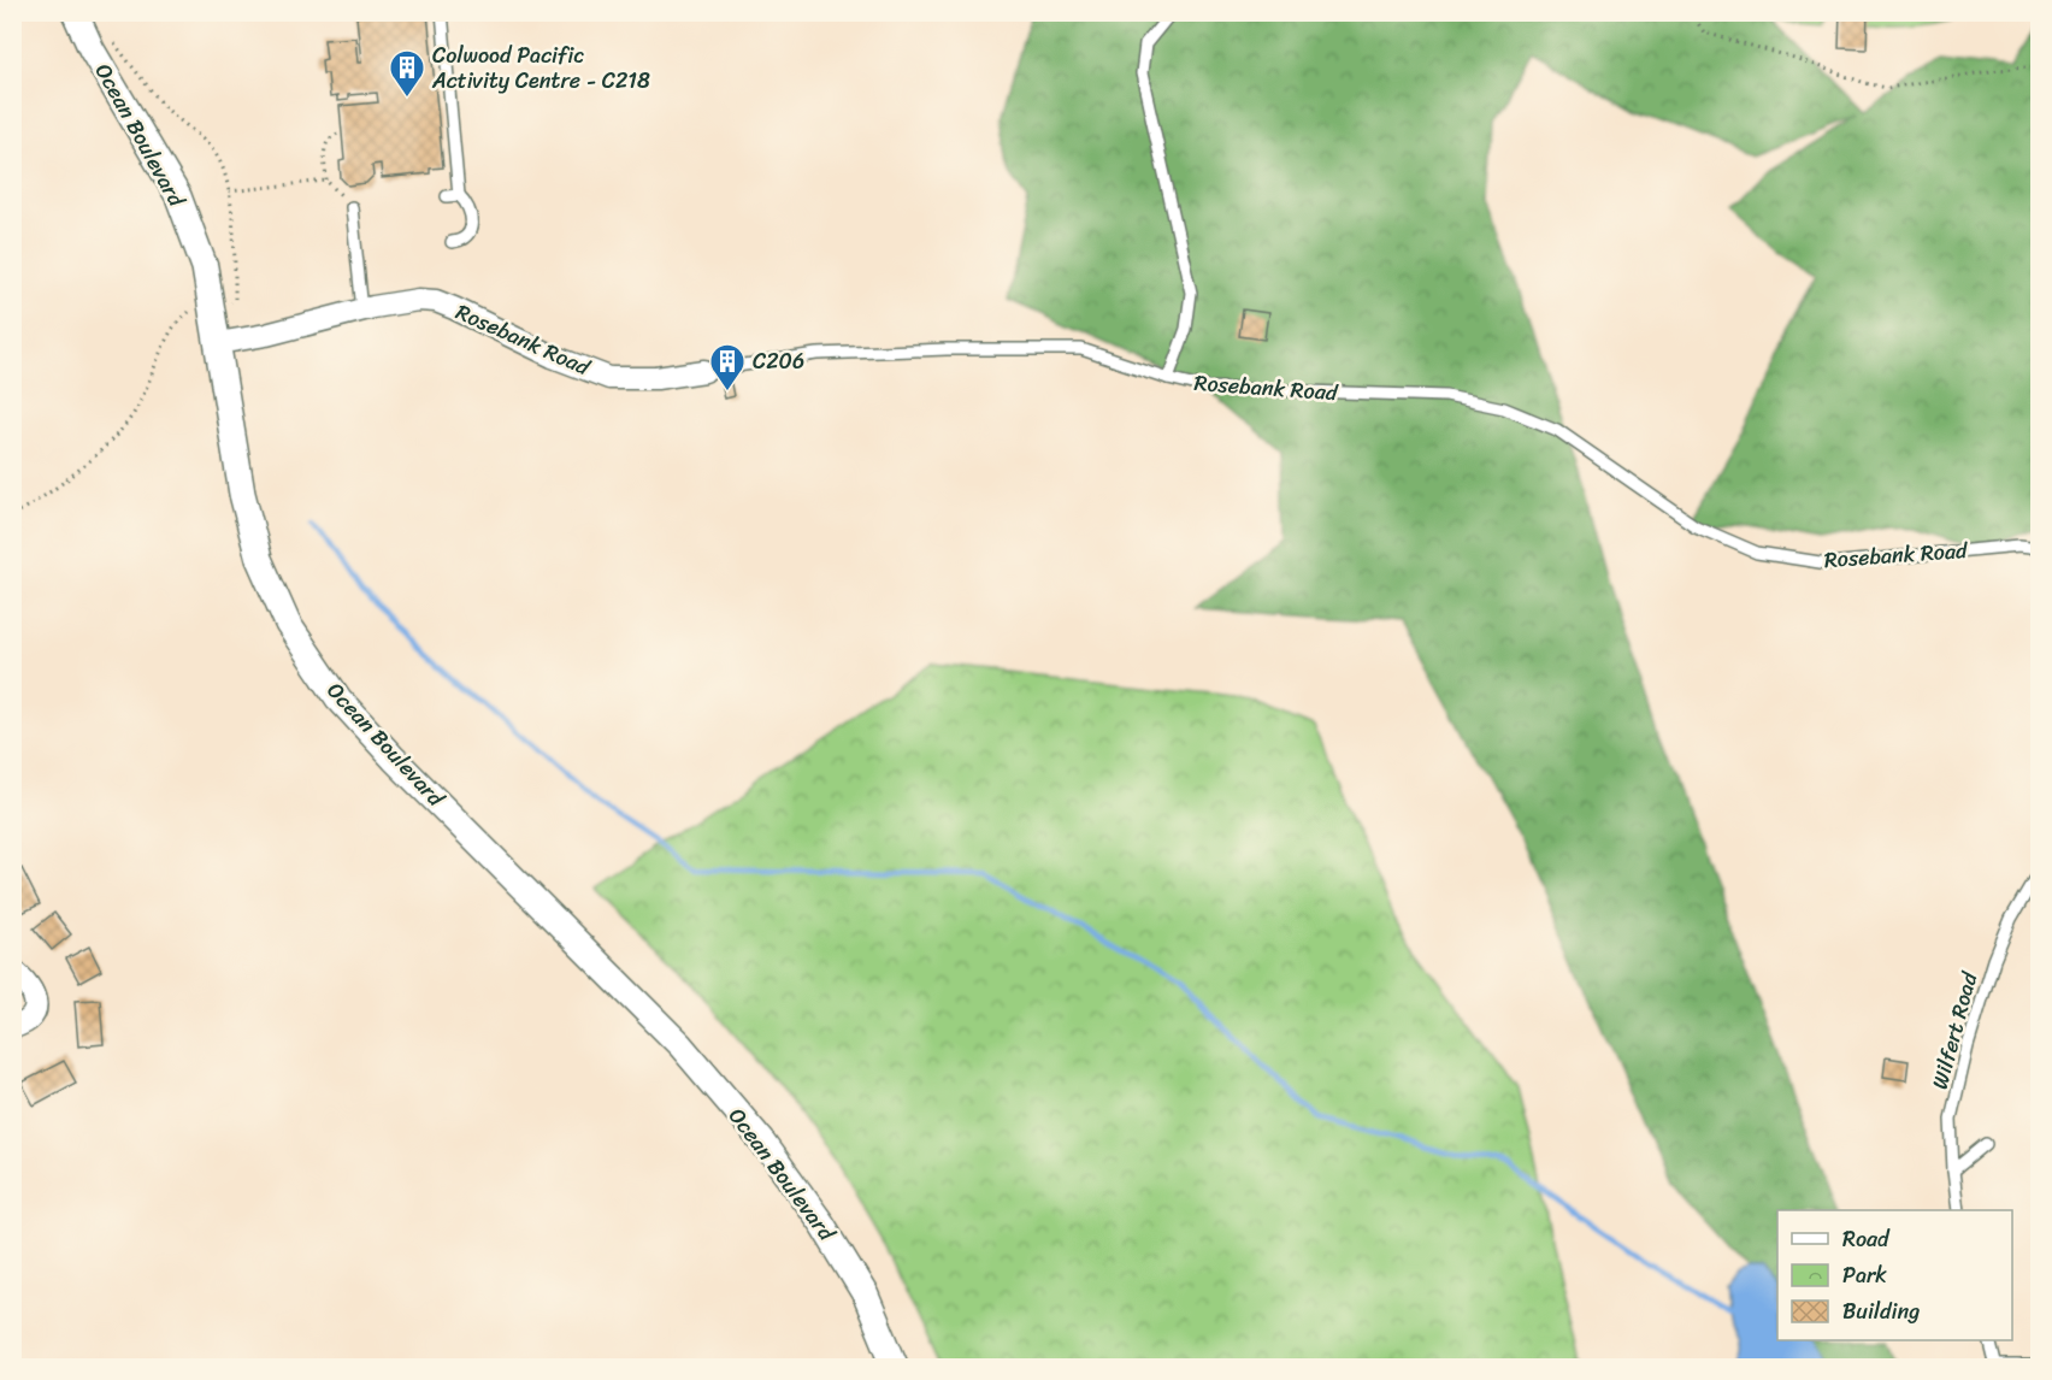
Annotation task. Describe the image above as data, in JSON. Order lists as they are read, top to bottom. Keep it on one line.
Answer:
{"streets":{"street":["Ocean Boulevard","Rosebank Road"],"lane":["Wilfert Road"]},"crossings":[["Ocean Boulevard","Rosebank Road"]],"places":{"building":["Colwood Pacific Activity Centre - C218","C206"]},"legend":["Road","Park","Building"]}
